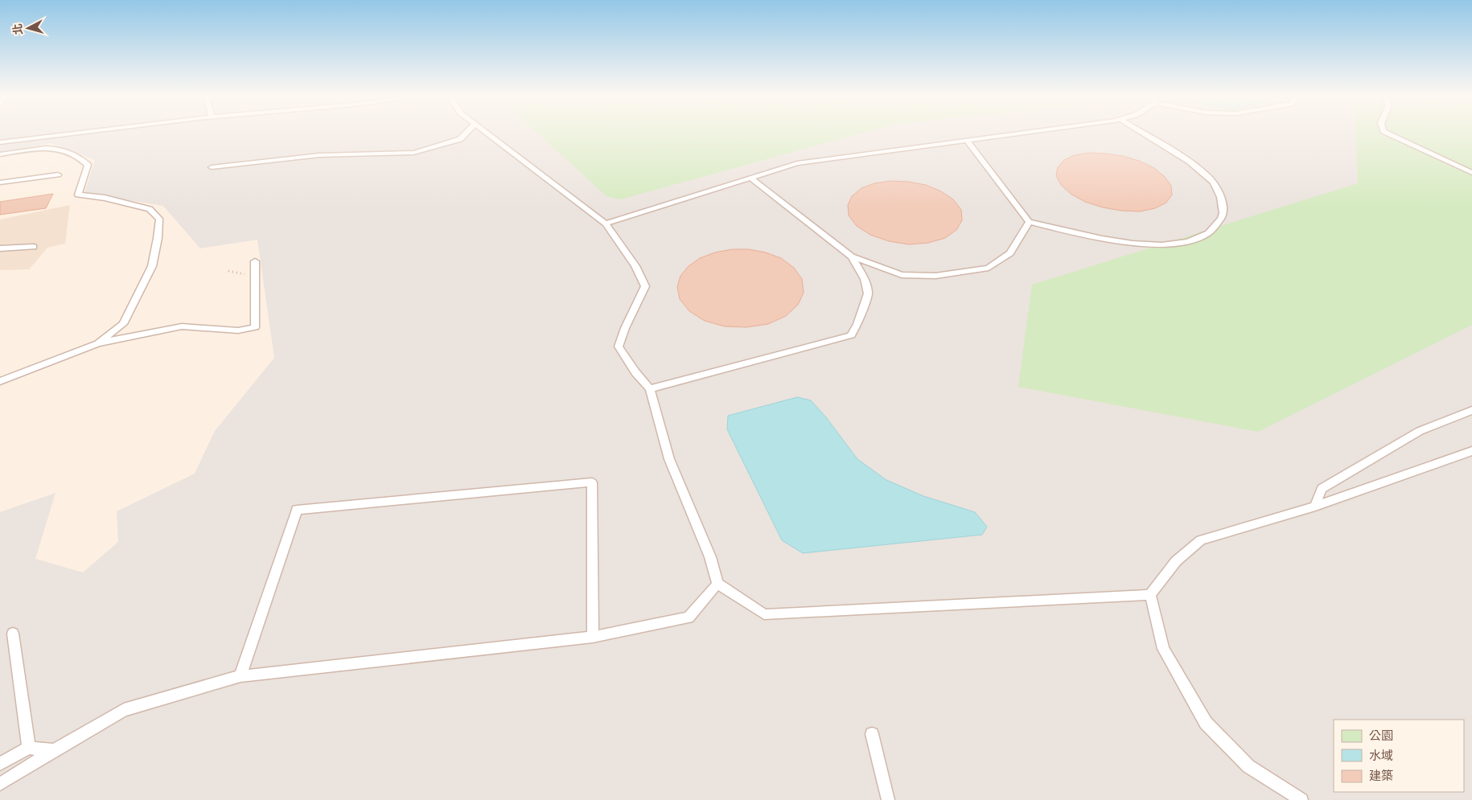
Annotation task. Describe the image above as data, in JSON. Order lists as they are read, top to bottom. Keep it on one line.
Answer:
{"legend":["公園","水域","建築"],"north":"left"}
